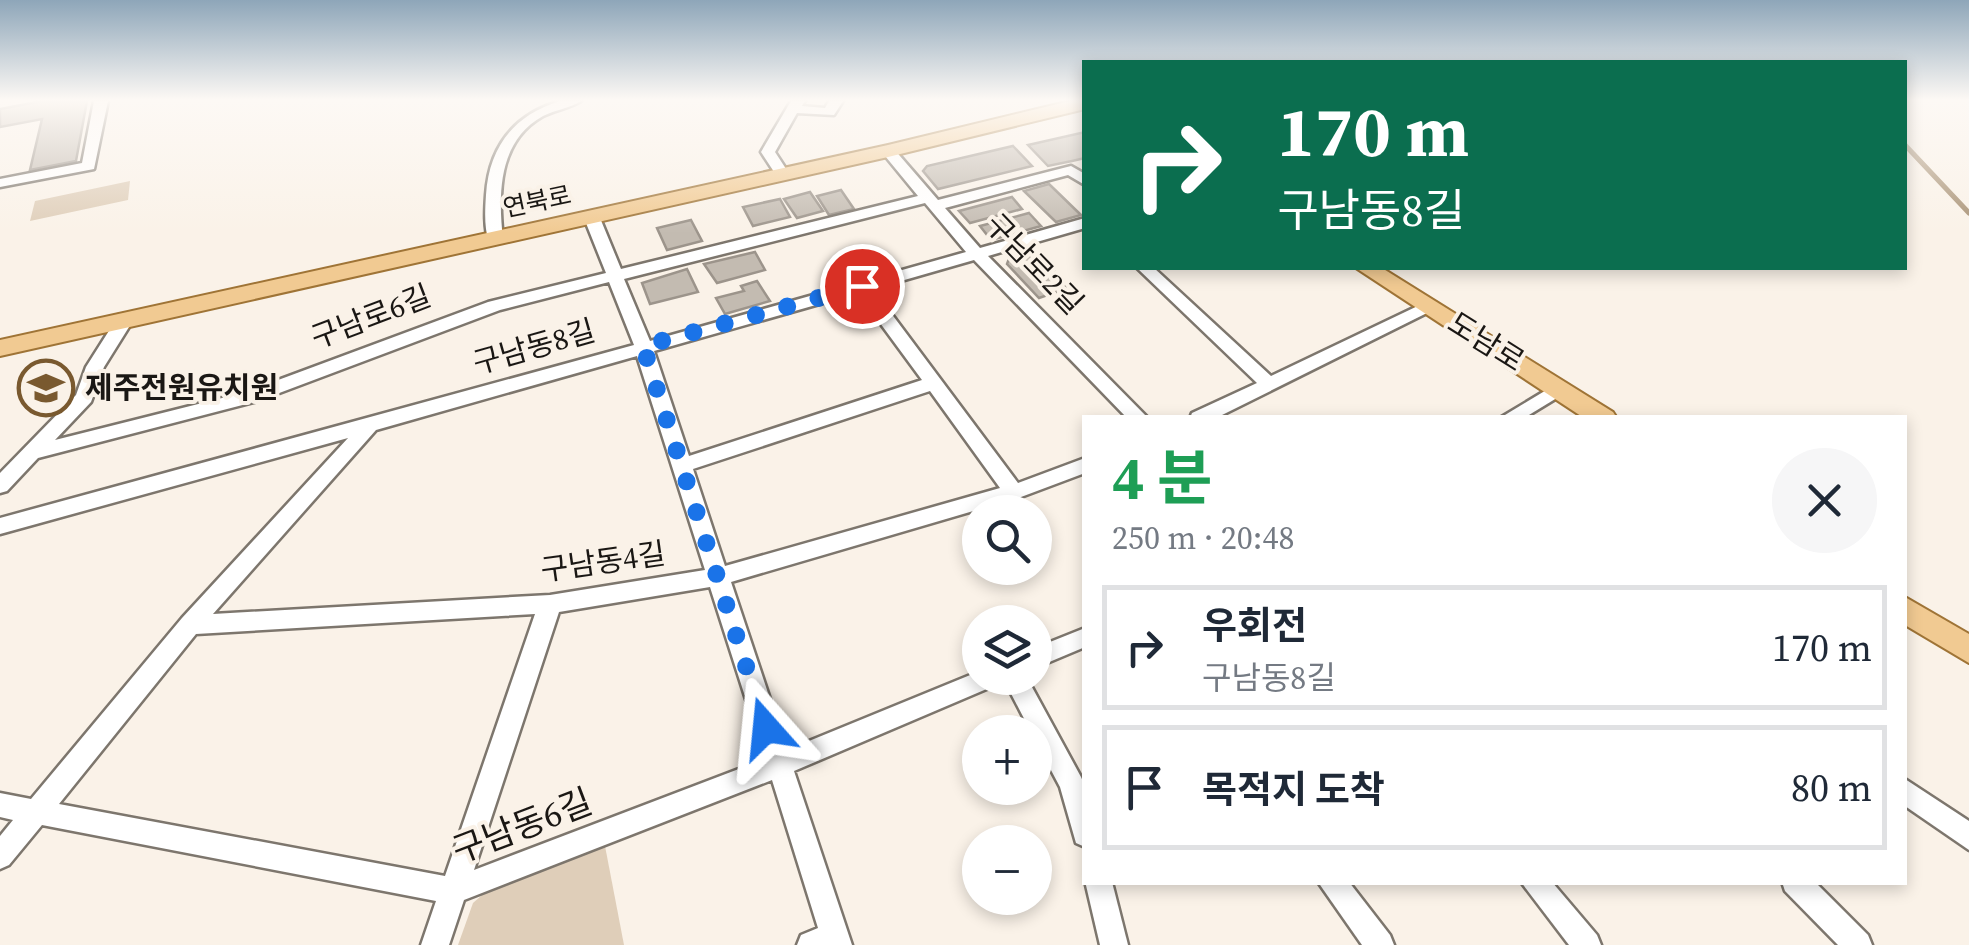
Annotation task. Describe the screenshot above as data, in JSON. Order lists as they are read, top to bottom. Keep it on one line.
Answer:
{"streets":{"main road":["연북로","도남로"],"street":["구남로2길","구남로6길","구남동8길","구남동4길","구남동6길"]},"crossings":[["연북로","구남로2길"],["구남로2길","구남로6길"],["구남로2길","구남동8길"]],"places":{"school or university":["제주전원유치원"]},"page":{"turn":["170 m","구남동8길"],"heading":["4 분","250 m · 20:48"],"map_buttons":["+","−"],"list":[{"name":"우회전","note":"구남동8길","value":"170 m"},{"name":"목적지 도착","value":"80 m"}]}}
